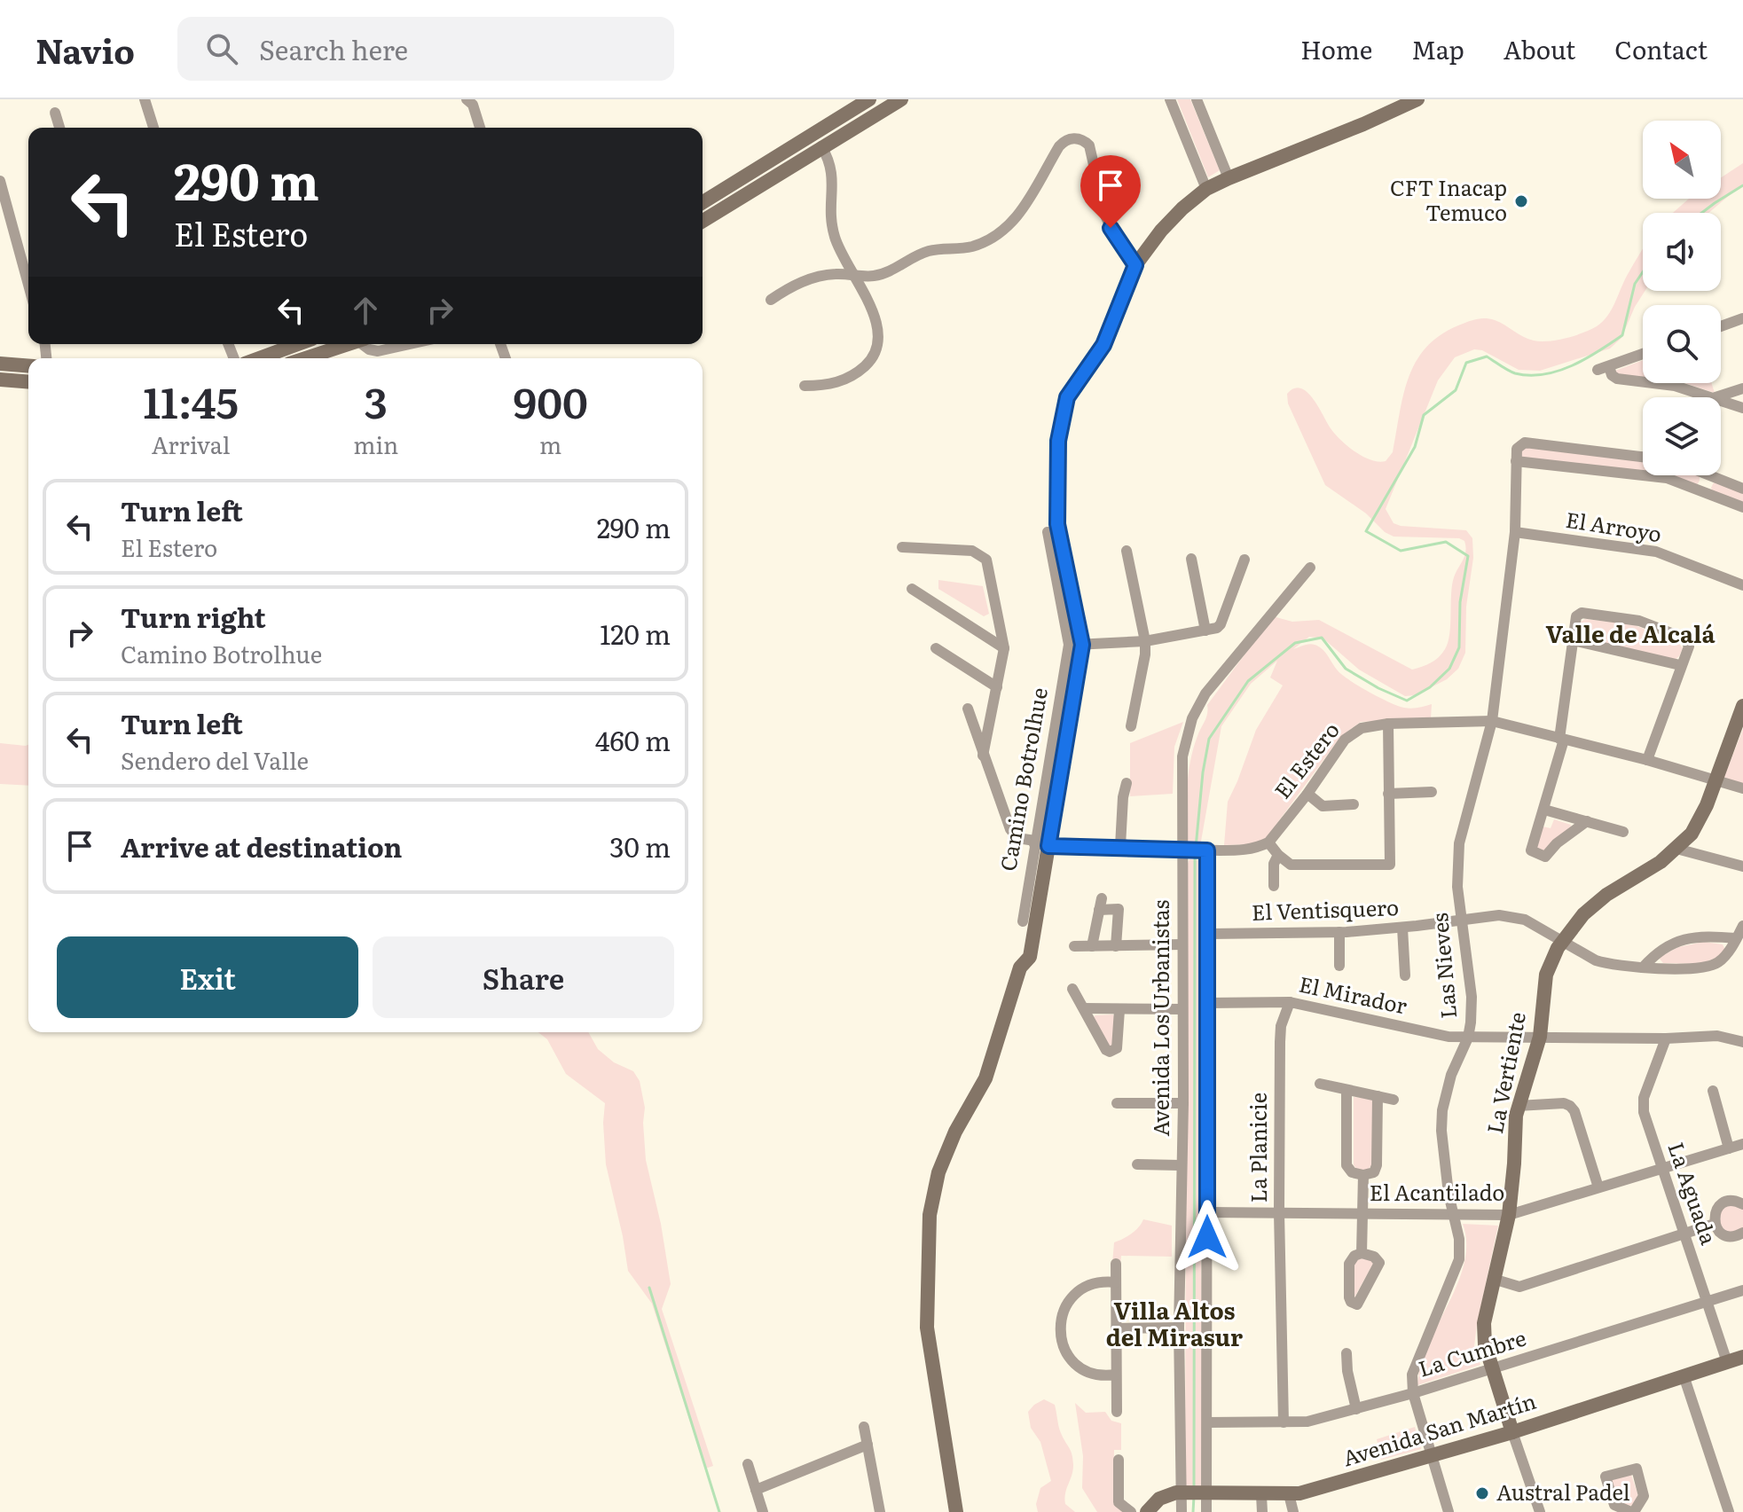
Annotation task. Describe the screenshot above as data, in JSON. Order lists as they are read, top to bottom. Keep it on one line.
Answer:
{"streets":{"street":["El Arroyo","El Estero","Camino Botrolhue","El Ventisquero","Las Nieves","El Mirador","Avenida Los Urbanistas","La Vertiente","La Planicie","El Acantilado","La Aguada","La Cumbre","Avenida San Martín"]},"crossings":[["El Arroyo","Las Nieves"],["El Estero","Las Nieves"],["El Estero","La Vertiente"],["El Ventisquero","Las Nieves"],["El Ventisquero","Avenida Los Urbanistas"],["El Ventisquero","La Vertiente"],["Las Nieves","El Mirador"],["Las Nieves","El Acantilado"],["Las Nieves","La Cumbre"],["Las Nieves","Avenida San Martín"],["El Mirador","Avenida Los Urbanistas"],["El Mirador","La Vertiente"],["El Mirador","La Planicie"],["El Mirador","La Aguada"],["Avenida Los Urbanistas","El Acantilado"],["Avenida Los Urbanistas","La Cumbre"],["Avenida Los Urbanistas","Avenida San Martín"],["La Vertiente","El Acantilado"],["La Vertiente","La Cumbre"],["La Vertiente","Avenida San Martín"],["La Planicie","El Acantilado"],["La Planicie","La Cumbre"],["El Acantilado","La Aguada"],["La Aguada","La Cumbre"],["La Aguada","Avenida San Martín"]],"districts":["Valle de Alcalá","Villa Altos del Mirasur"],"places":["CFT Inacap Temuco","Austral Padel"],"north":"top left","page":{"header":"Navio","search":"Search here","nav":["Home","Map","About","Contact"],"turn":["290 m","El Estero"],"eta":["11:45","Arrival","3","min","900","m"],"list":[{"name":"Turn left","note":"El Estero","value":"290 m"},{"name":"Turn right","note":"Camino Botrolhue","value":"120 m"},{"name":"Turn left","note":"Sendero del Valle","value":"460 m"},{"name":"Arrive at destination","value":"30 m"}],"buttons":["Exit","Share"]}}
